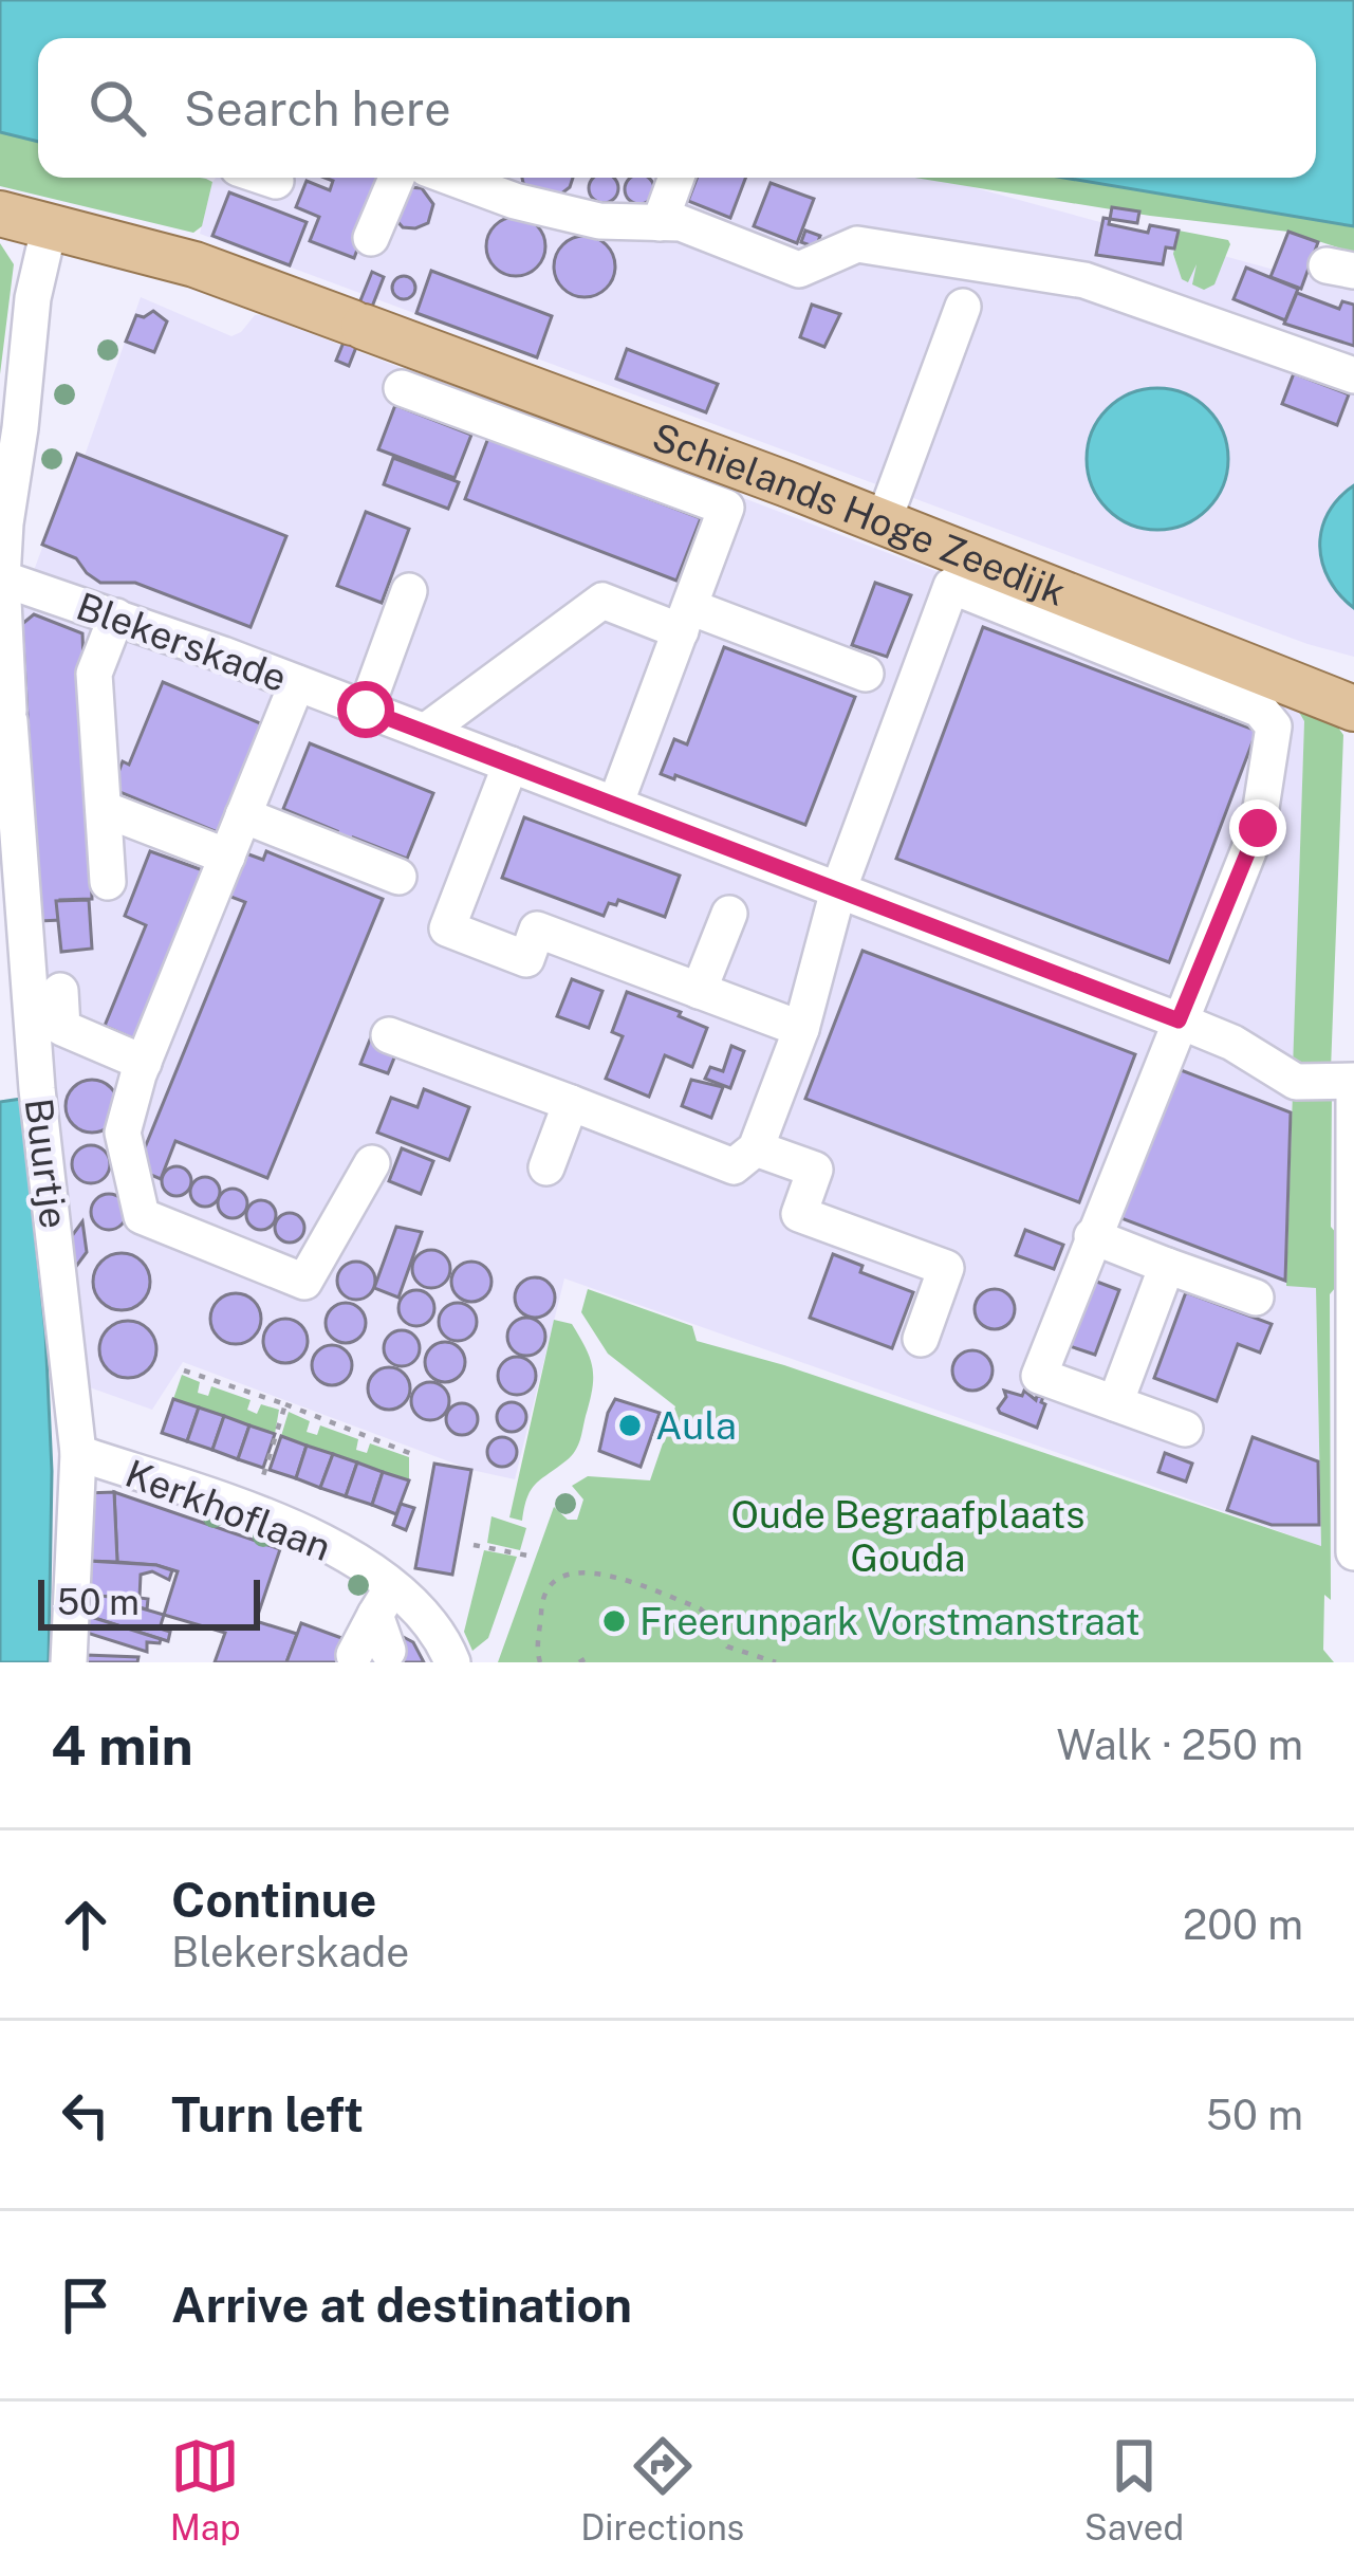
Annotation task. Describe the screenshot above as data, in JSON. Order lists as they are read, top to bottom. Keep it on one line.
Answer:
{"streets":{"main road":["Schielands Hoge Zeedijk"],"street":["Blekerskade","Buurtje","Kerkhoflaan"]},"crossings":[["Schielands Hoge Zeedijk","Buurtje"],["Blekerskade","Buurtje"],["Buurtje","Kerkhoflaan"]],"parks":["Oude Begraafplaats Gouda"],"places":["Aula","Freerunpark Vorstmanstraat"],"scale_bar":"50 m","page":{"search":"Search here","scale":"50 m","heading":["4 min","Walk · 250 m"],"list":[["Continue","Blekerskade","200 m"],["Turn left","50 m"],"Arrive at destination"],"nav":["Map","Directions","Saved"]}}
